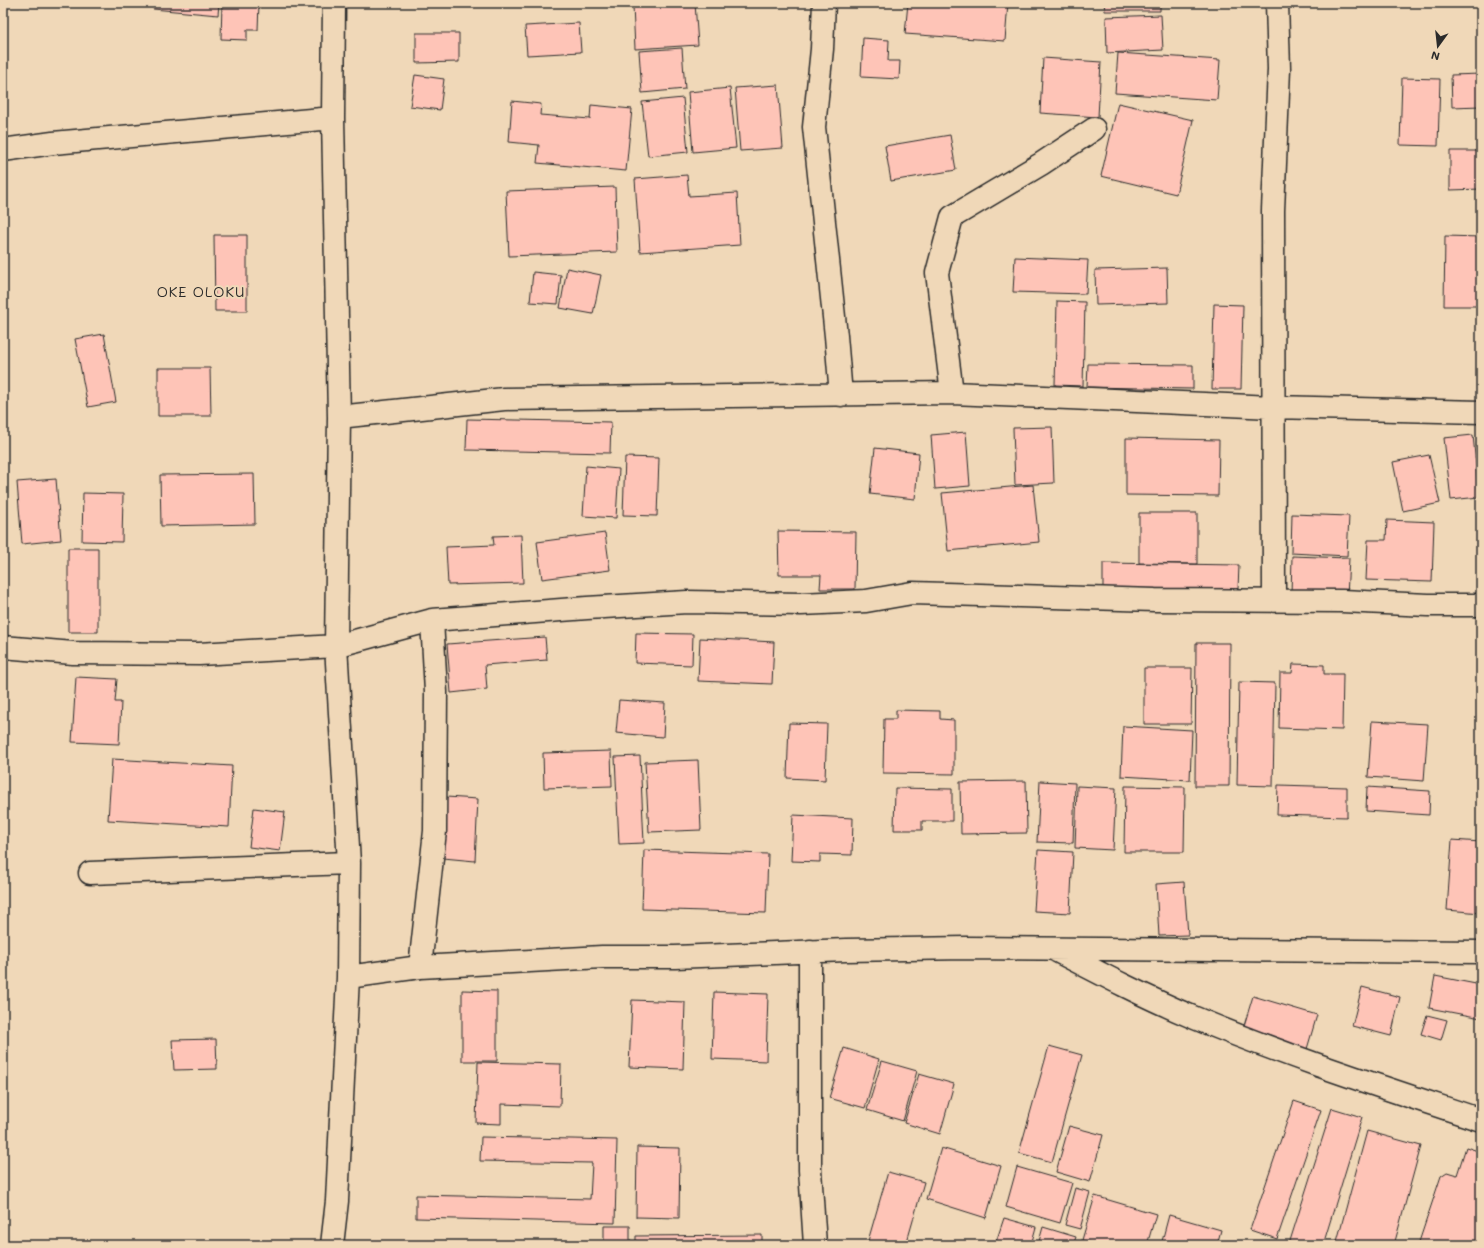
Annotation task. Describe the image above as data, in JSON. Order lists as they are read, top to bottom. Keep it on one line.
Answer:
{"districts":["OKE OLOKU"],"north":"bottom"}
